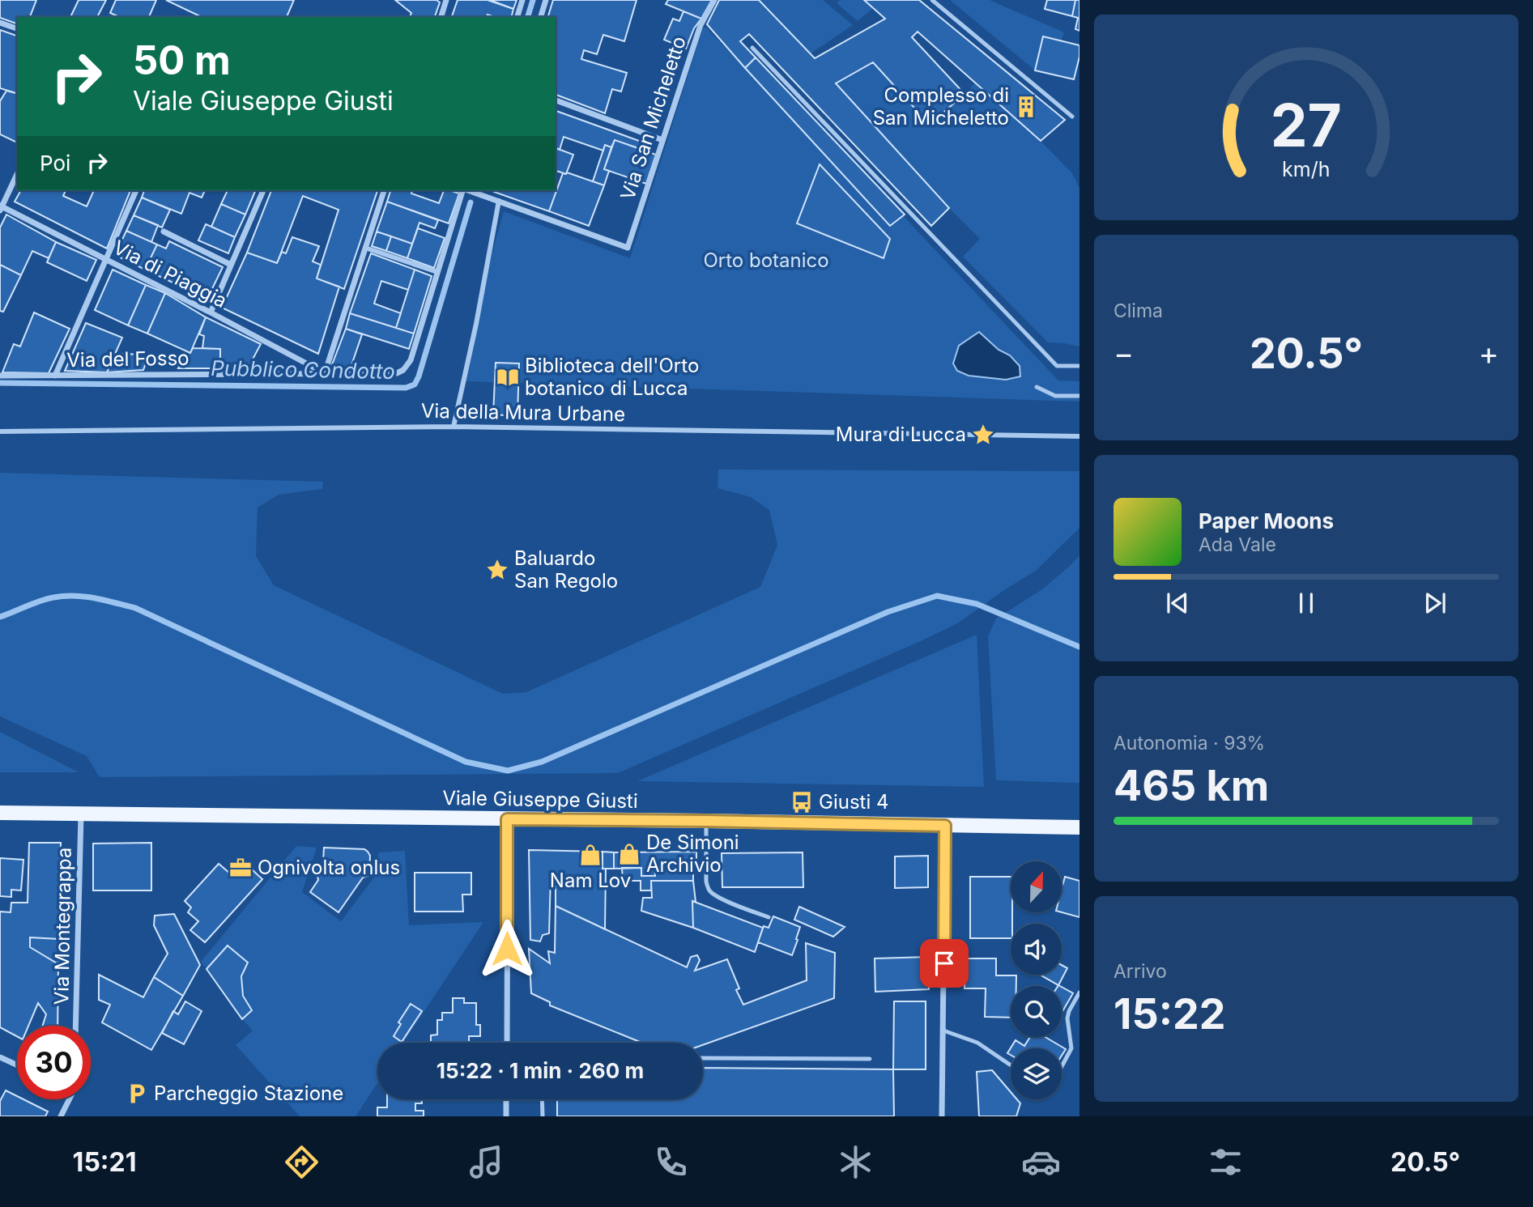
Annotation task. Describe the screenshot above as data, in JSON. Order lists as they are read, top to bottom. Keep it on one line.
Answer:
{"streets":{"main road":["Viale Giuseppe Giusti"],"street":["Via San Micheletto","Via di Piaggia","Via del Fosso","Via della Mura Urbane","Via Montegrappa"]},"crossings":[["Via di Piaggia","Via del Fosso"],["Viale Giuseppe Giusti","Via Montegrappa"]],"water":["Pubblico Condotto"],"parks":["Orto botanico"],"places":{"building":["Complesso di San Micheletto"],"library":["Biblioteca dell'Orto botanico di Lucca"],"place":["Mura di Lucca","Baluardo San Regolo"],"bus stop":["Giusti 4"],"shop":["De Simoni Archivio","Nam Lov"],"office":["Ognivolta onlus"],"parking":["Parcheggio Stazione"]},"north":"top","page":{"turn":["50 m","Viale Giuseppe Giusti"],"then":"Poi","tile":["Clima",["Autonomia · 93%","465 km"],["Arrivo","15:22"]],"heat":["−","20.5°","+"],"song":["Paper Moons","Ada Vale"],"limit":"30","trip":"15:22 · 1 min · 260 m","tabs":["15:21","20.5°"],"gauge":["27","km/h"]}}
